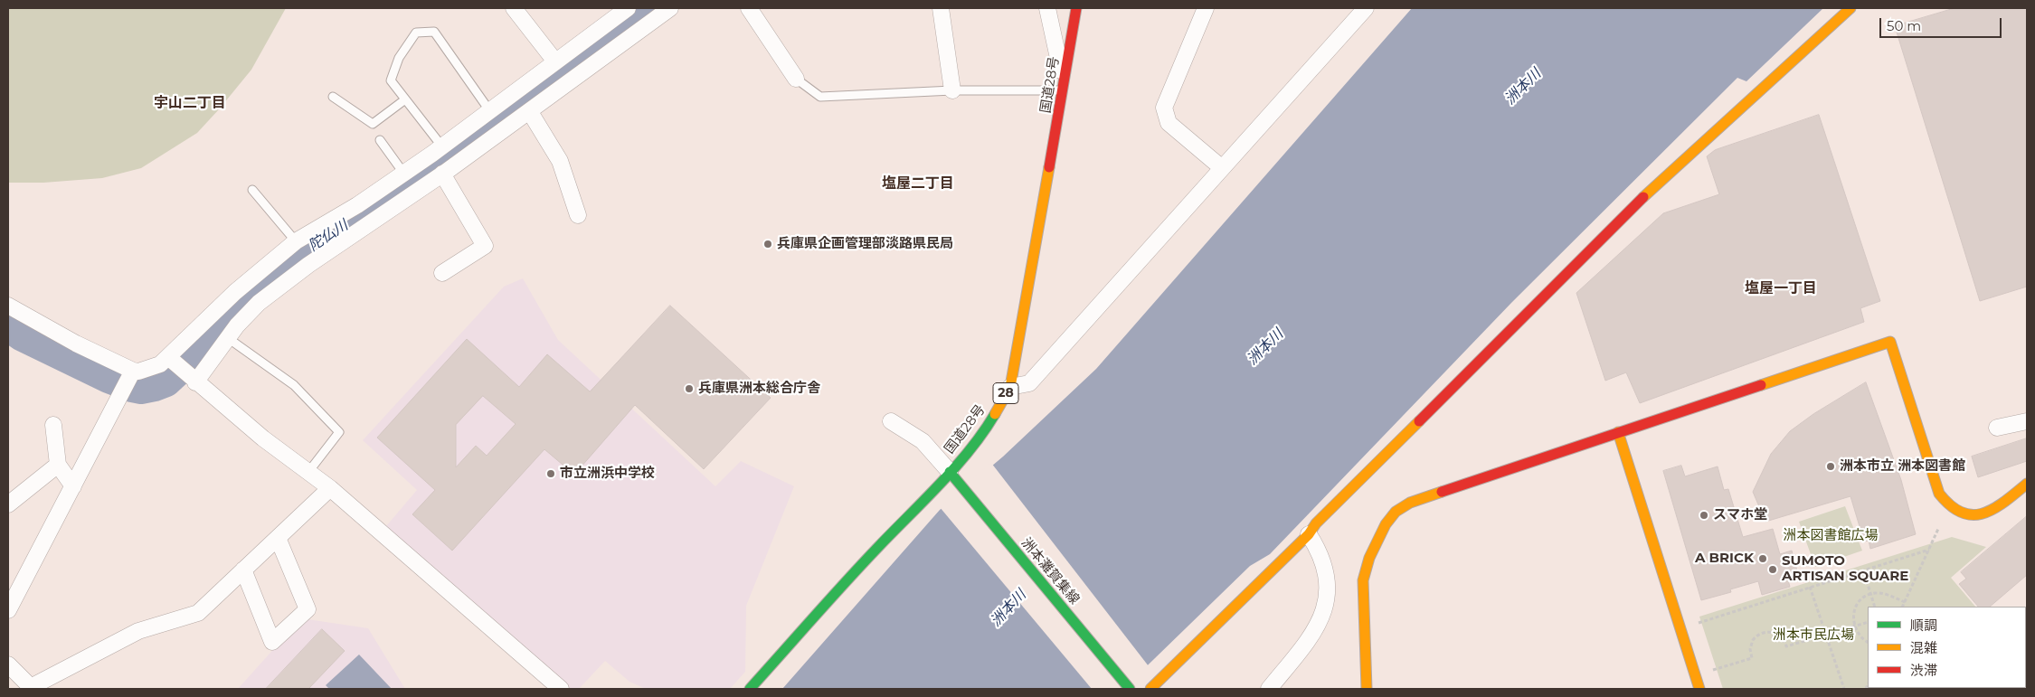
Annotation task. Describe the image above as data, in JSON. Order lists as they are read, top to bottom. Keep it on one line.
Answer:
{"streets":{"main road":["国道28号","28","洲本灘賀集線"]},"crossings":[["国道28号","洲本灘賀集線"]],"districts":["宇山二丁目","塩屋二丁目","塩屋一丁目"],"water":["洲本川","陀仏川"],"parks":["洲本図書館広場","洲本市民広場"],"places":["兵庫県企画管理部淡路県民局","兵庫県洲本総合庁舎","洲本市立 洲本図書館","市立洲浜中学校","スマホ堂","A BRICK","SUMOTO ARTISAN SQUARE"],"legend":["順調","混雑","渋滞"],"scale_bar":"50 m"}
